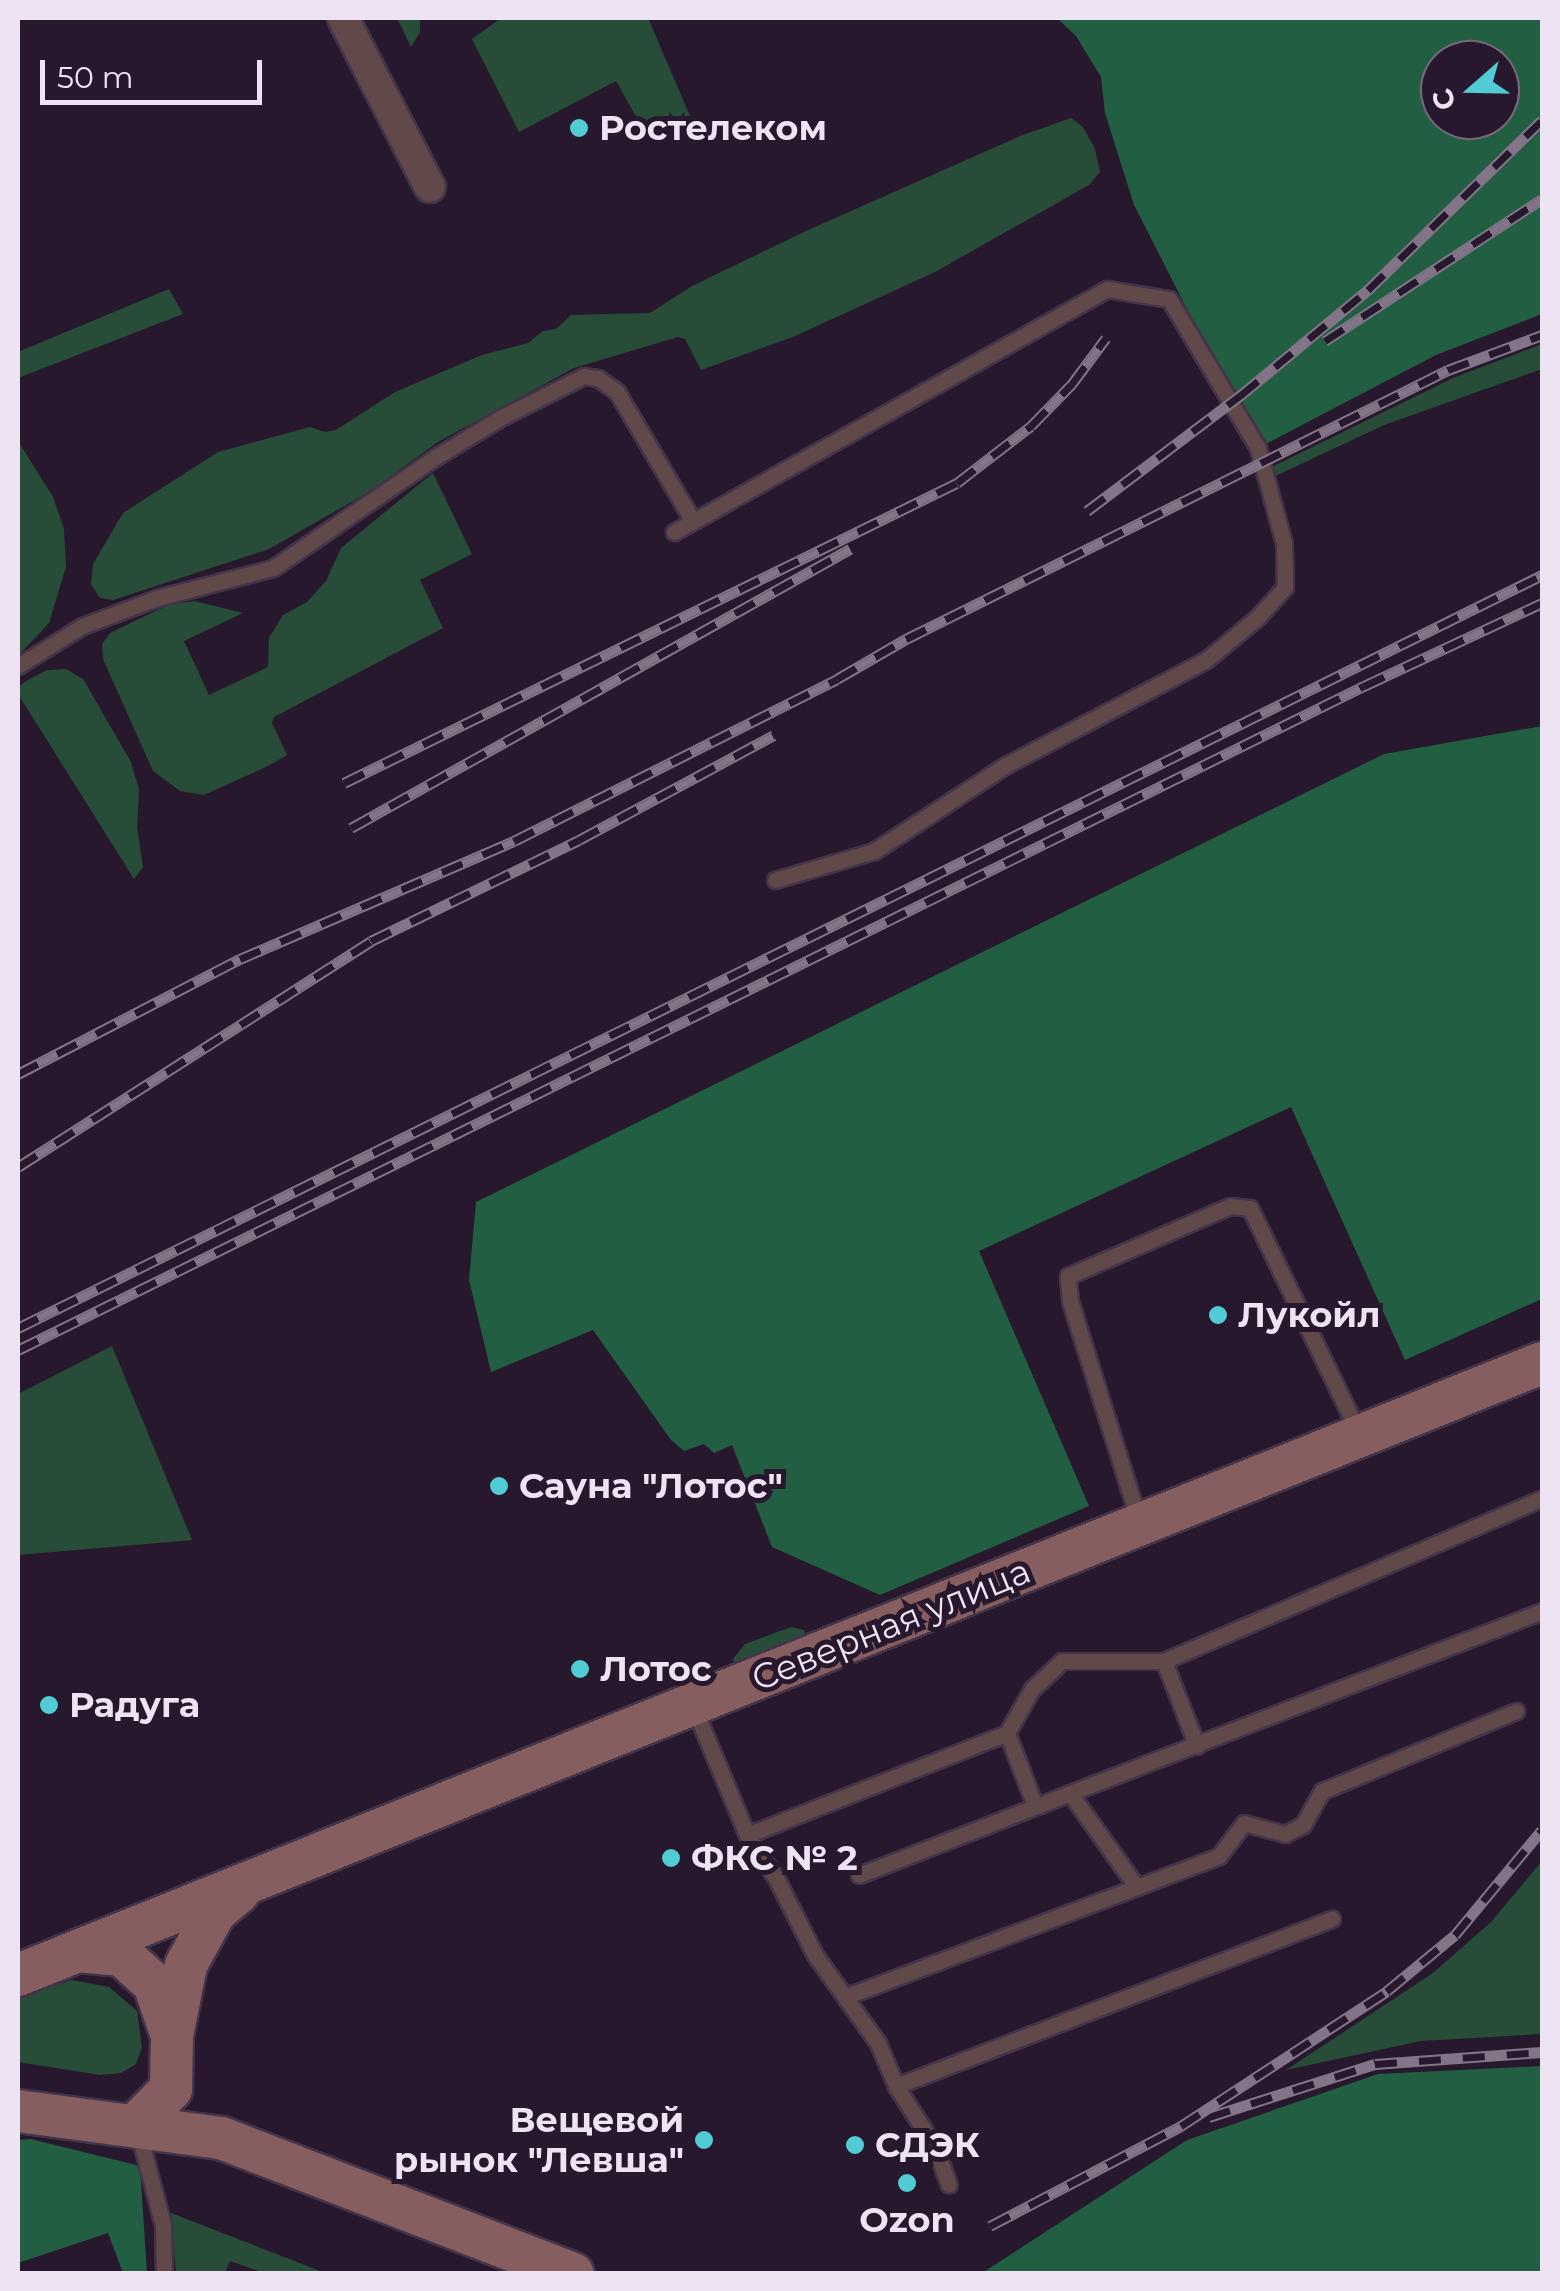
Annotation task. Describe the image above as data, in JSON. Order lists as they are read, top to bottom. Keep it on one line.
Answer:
{"streets":{"street":["Северная улица"]},"places":["Ростелеком","Лукойл","Сауна \"Лотос\"","Лотос","Радуга","ФКС № 2","Вещевой рынок \"Левша\"","СДЭК","Ozon"],"scale_bar":"50 m","north":"left"}
